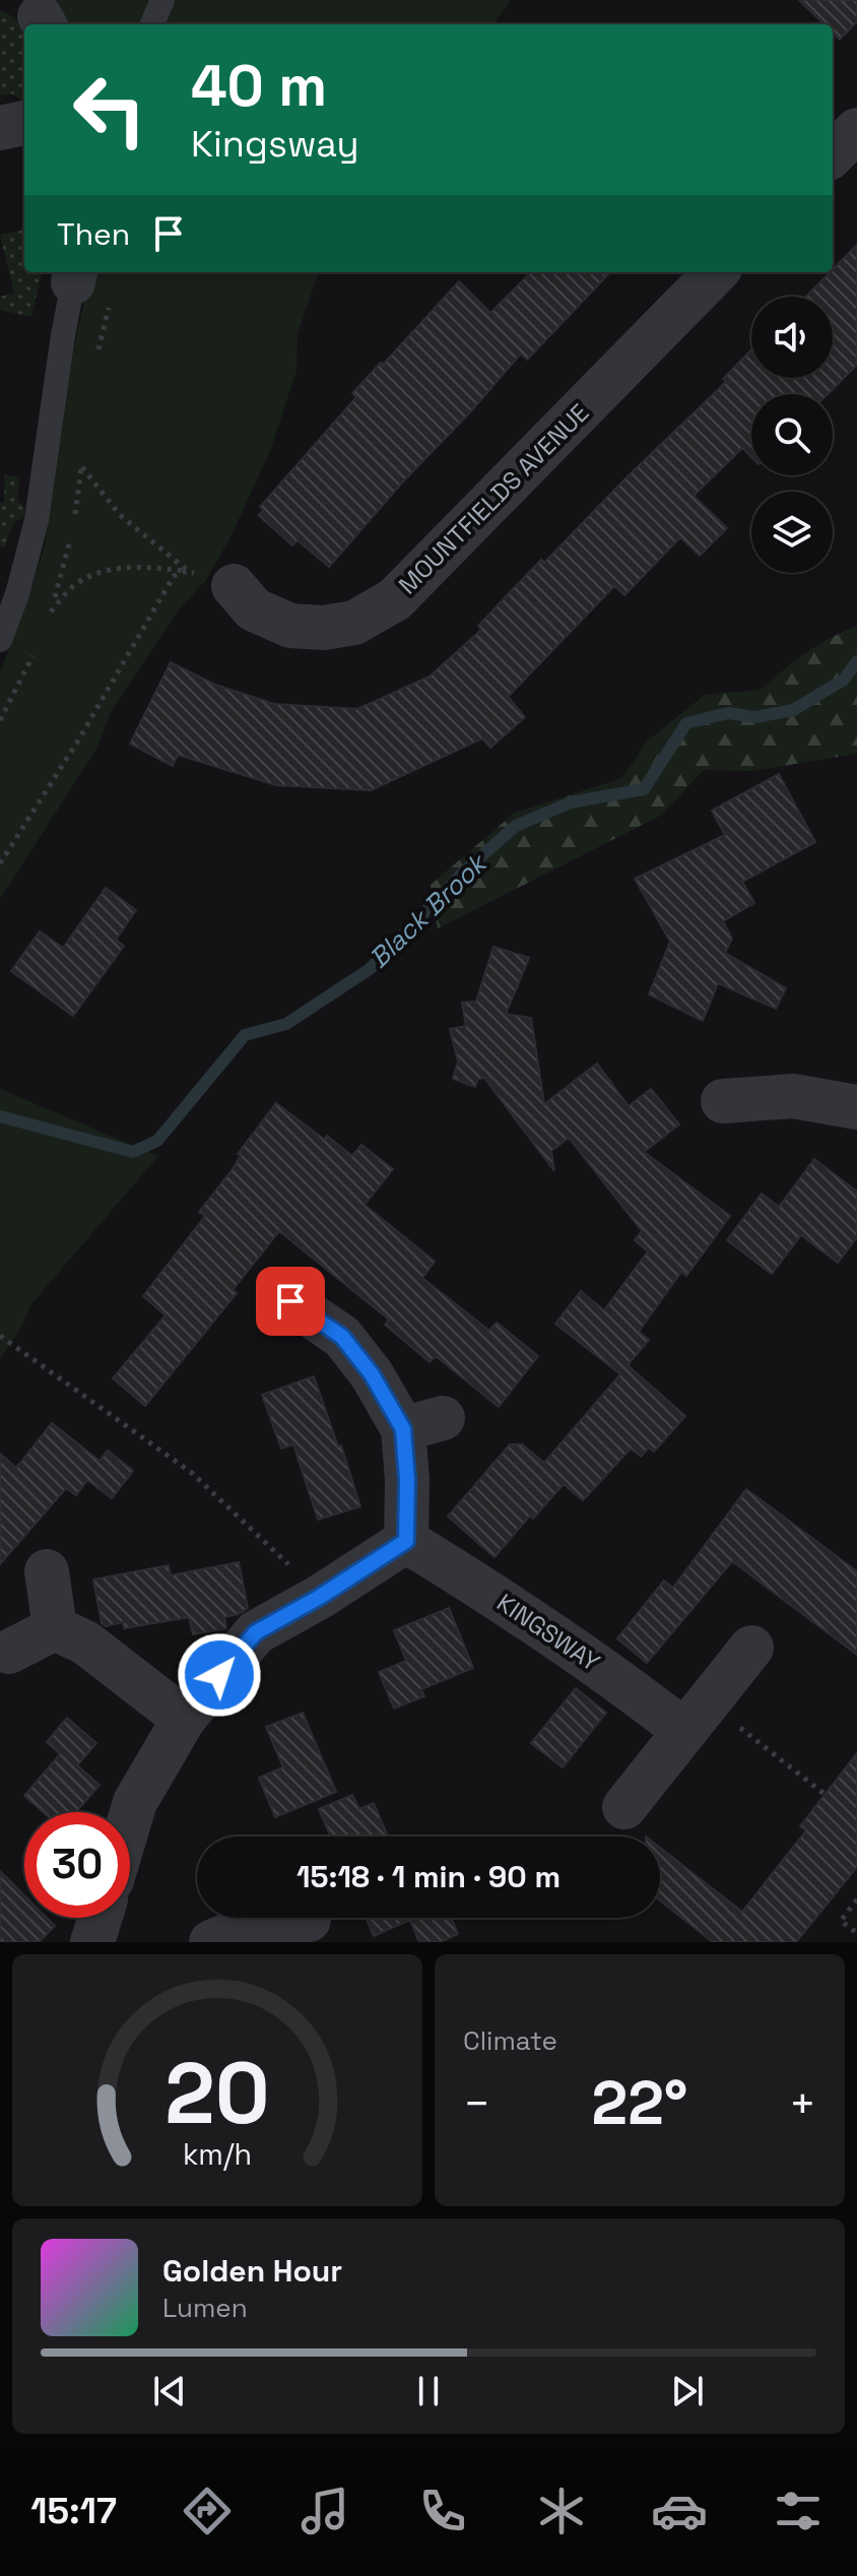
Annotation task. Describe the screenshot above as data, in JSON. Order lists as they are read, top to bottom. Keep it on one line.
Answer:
{"streets":{"street":["MOUNTFIELDS AVENUE","KINGSWAY"]},"water":["Black Brook"],"page":{"turn":["40 m","Kingsway"],"then":"Then","limit":"30","trip":"15:18 · 1 min · 90 m","tile":"Climate","heat":["−","22°","+"],"song":["Golden Hour","Lumen"],"tabs":"15:17","gauge":["20","km/h"]}}
